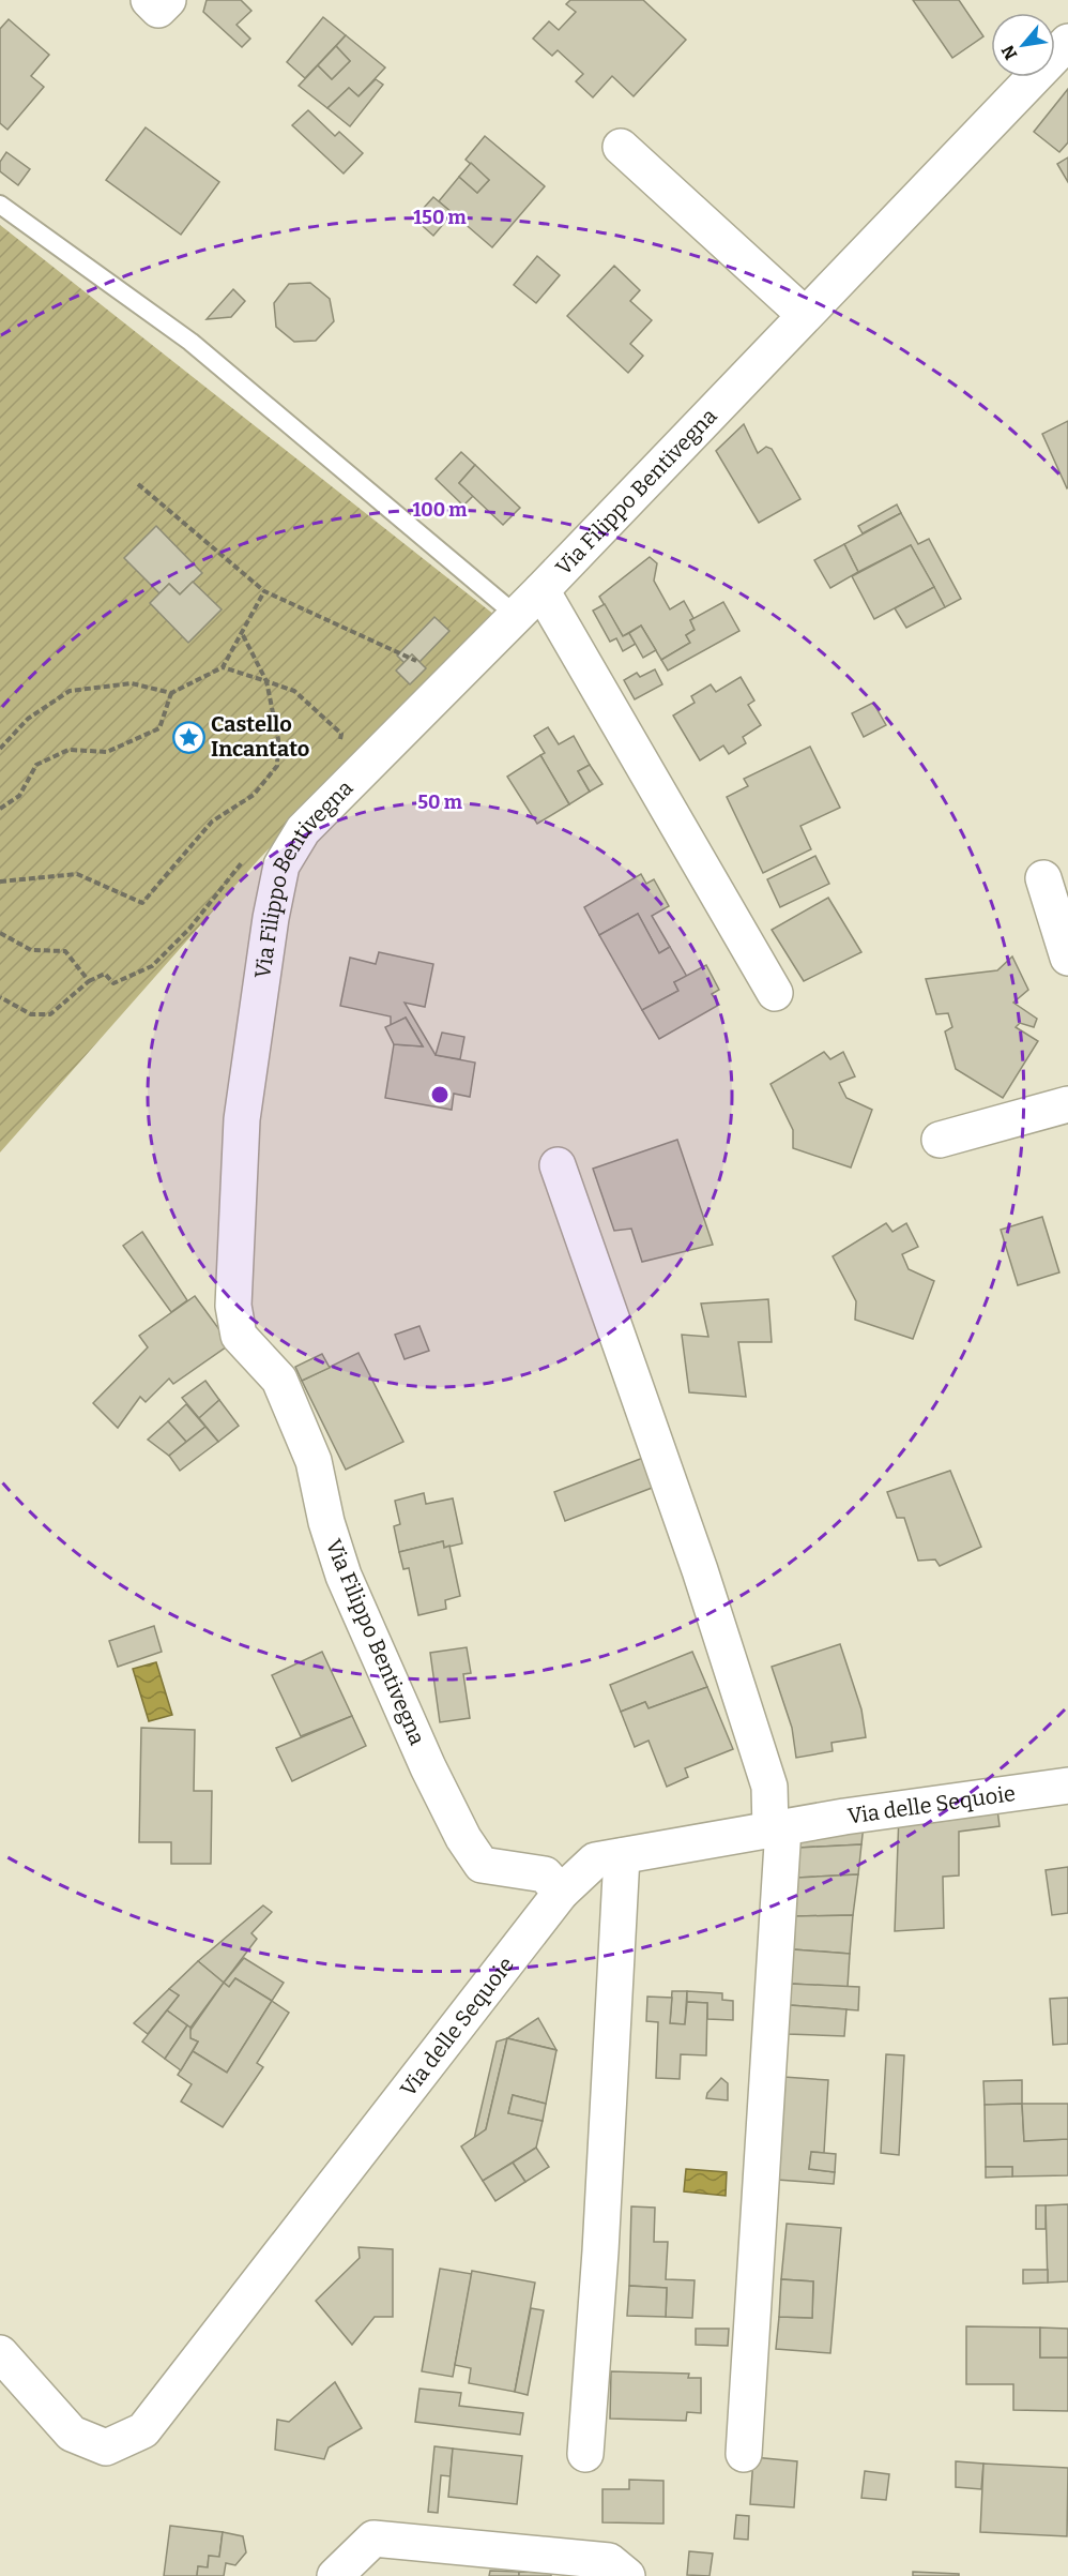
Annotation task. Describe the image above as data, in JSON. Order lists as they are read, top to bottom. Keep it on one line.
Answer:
{"streets":{"street":["Via Filippo Bentivegna","Via delle Sequoie"]},"crossings":[["Via Filippo Bentivegna","Via delle Sequoie"]],"places":{"place":["Castello Incantato"]},"north":"bottom left","rings":["150 m","100 m","50 m"]}
